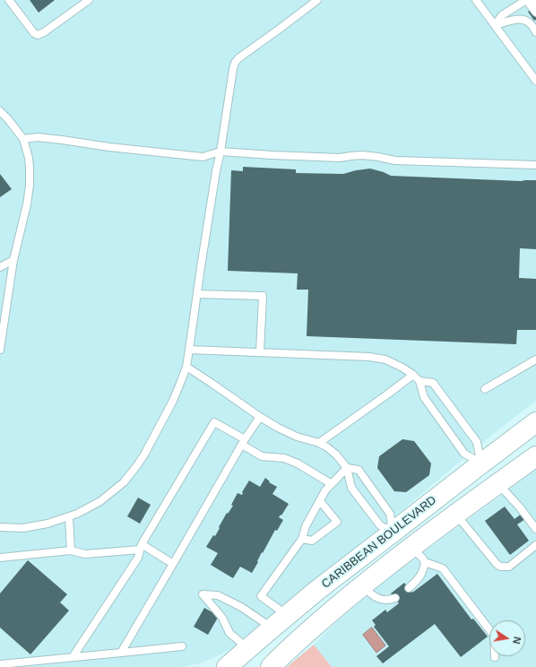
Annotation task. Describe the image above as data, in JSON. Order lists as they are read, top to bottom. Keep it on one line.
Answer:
{"streets":{"main road":["CARIBBEAN BOULEVARD"]},"north":"right"}
